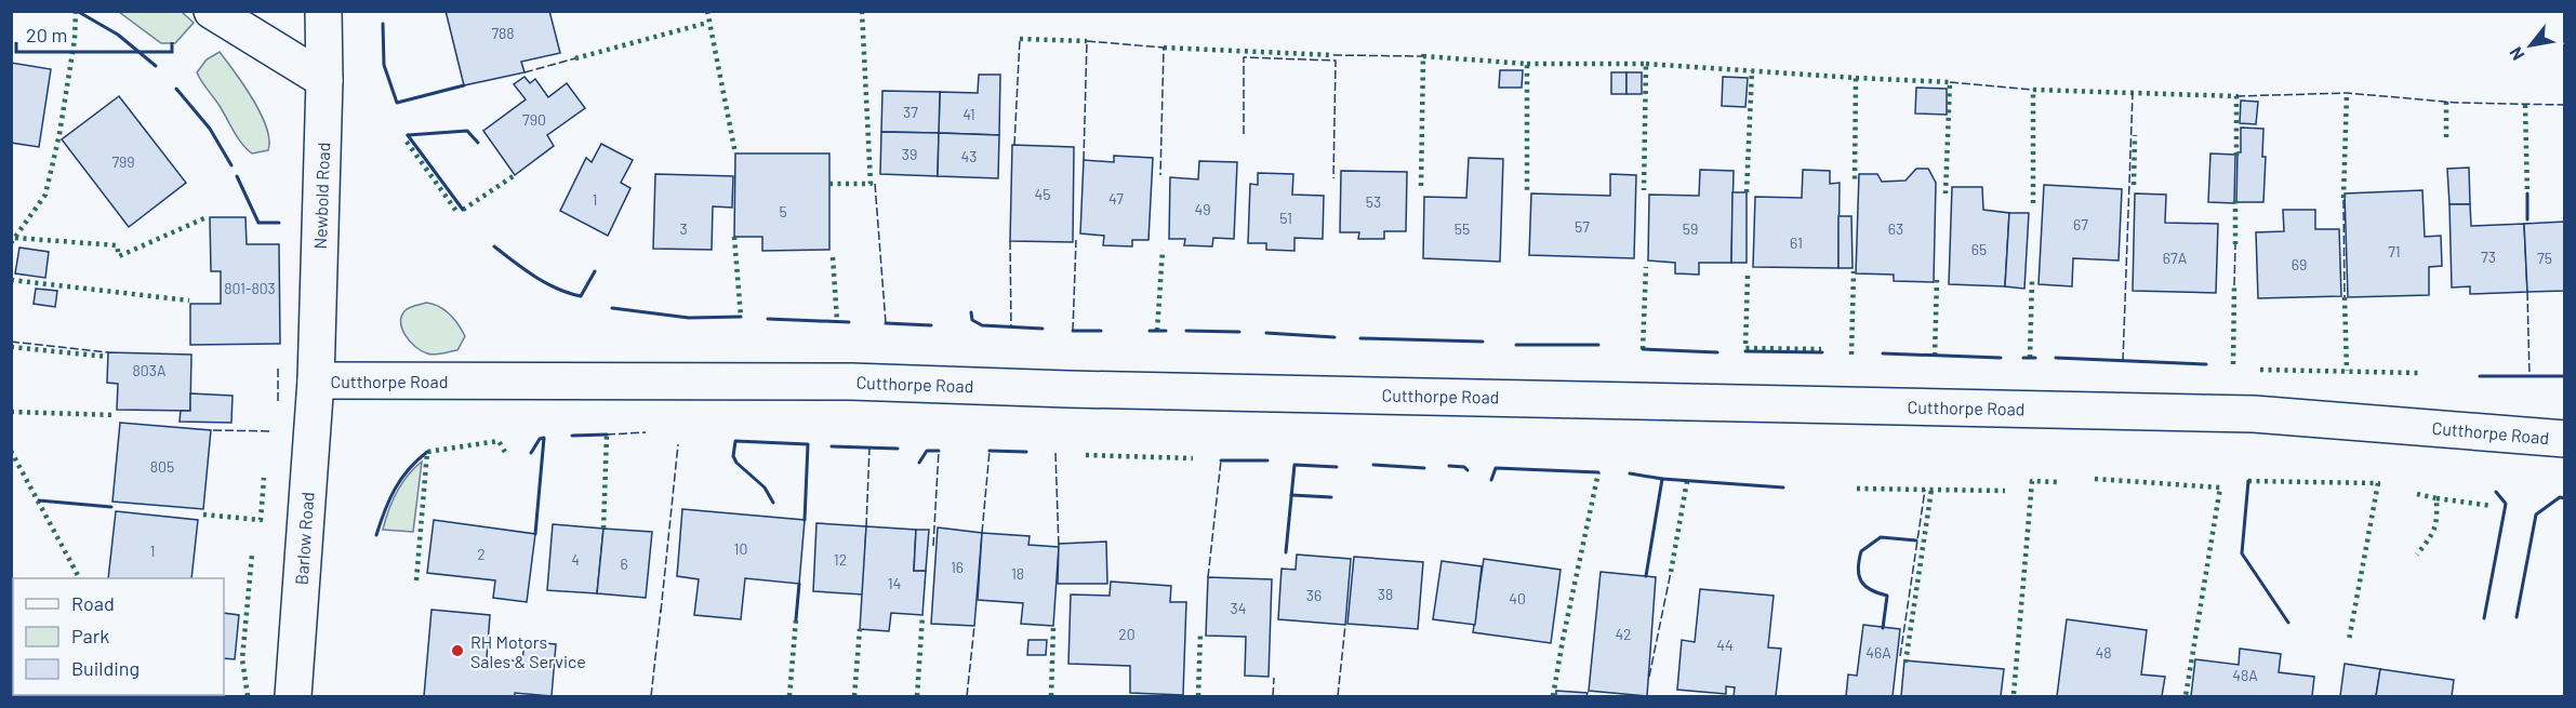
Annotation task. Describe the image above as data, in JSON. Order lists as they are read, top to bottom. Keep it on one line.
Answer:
{"streets":{"main road":["Newbold Road","Cutthorpe Road","Barlow Road"]},"crossings":[["Newbold Road","Cutthorpe Road"],["Newbold Road","Barlow Road"],["Cutthorpe Road","Barlow Road"]],"places":["RH Motors Sales & Service"],"house_numbers":["788","37","41","790","39","43","799","45","47","1","53","49","5","51","67","57","3","55","59","63","61","65","71","73","67A","75","69","801-803","803A","805","10","1","2","4","12","6","16","18","14","38","36","40","34","20","42","44","46A","48","48A"],"legend":["Road","Park","Building"],"scale_bar":"20 m","north":"bottom left"}
